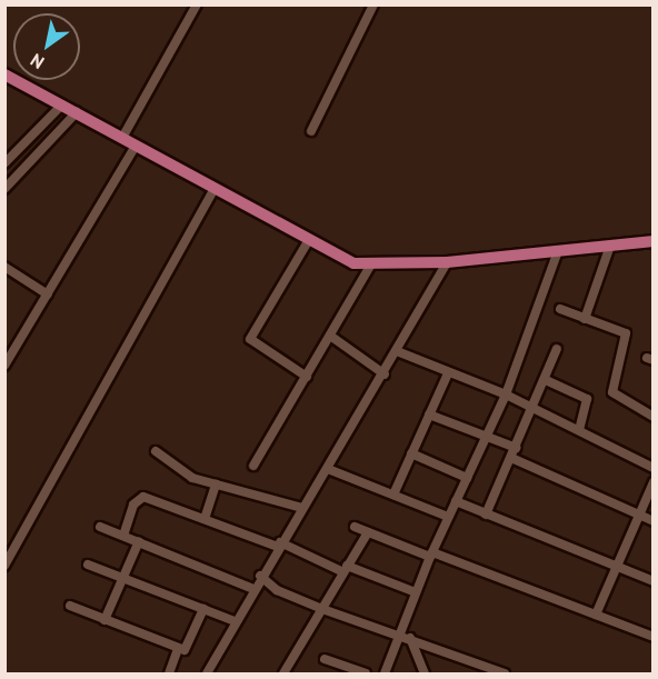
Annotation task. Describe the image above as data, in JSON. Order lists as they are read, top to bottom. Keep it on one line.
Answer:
{"north":"bottom left"}
